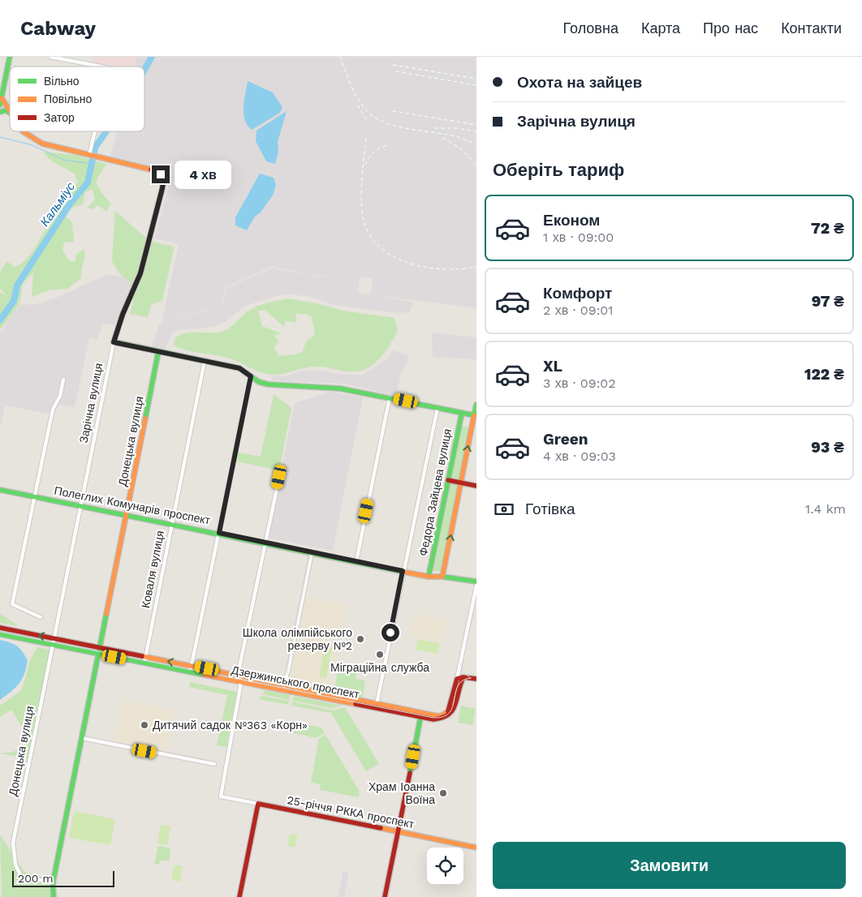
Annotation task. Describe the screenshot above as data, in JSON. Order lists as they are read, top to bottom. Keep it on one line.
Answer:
{"streets":{"street":["Зарічна вулиця","Донецька вулиця","Федора Зайцева вулиця","Полеглих Комунарів проспект","Коваля вулиця","Дзержинського проспект","25-річчя РККА проспект"]},"crossings":[["Зарічна вулиця","Донецька вулиця"],["Зарічна вулиця","Полеглих Комунарів проспект"],["Зарічна вулиця","Дзержинського проспект"],["Донецька вулиця","Полеглих Комунарів проспект"],["Донецька вулиця","Дзержинського проспект"],["Федора Зайцева вулиця","Полеглих Комунарів проспект"],["Полеглих Комунарів проспект","Коваля вулиця"],["Коваля вулиця","Дзержинського проспект"],["Дзержинського проспект","25-річчя РККА проспект"]],"water":["Кальміус"],"places":["Школа олімпійського резерву №2","Міграційна служба","Дитячий садок №363 «Корн»","Храм Іоанна Воїна"],"legend":["Вільно","Повільно","Затор"],"scale_bar":"200 m","page":{"header":"Cabway","nav":["Головна","Карта","Про нас","Контакти"],"banner":["Охота на зайцев","Зарічна вулиця"],"heading":"Оберіть тариф","bubble":"4 хв","list":[{"name":"Економ","note":"1 хв · 09:00","value":"72 ₴"},{"name":"Комфорт","note":"2 хв · 09:01","value":"97 ₴"},{"name":"XL","note":"3 хв · 09:02","value":"122 ₴"},{"name":"Green","note":"4 хв · 09:03","value":"93 ₴"}],"pay":["Готівка","1.4 km"],"buttons":"Замовити","scale":"200 m"}}
